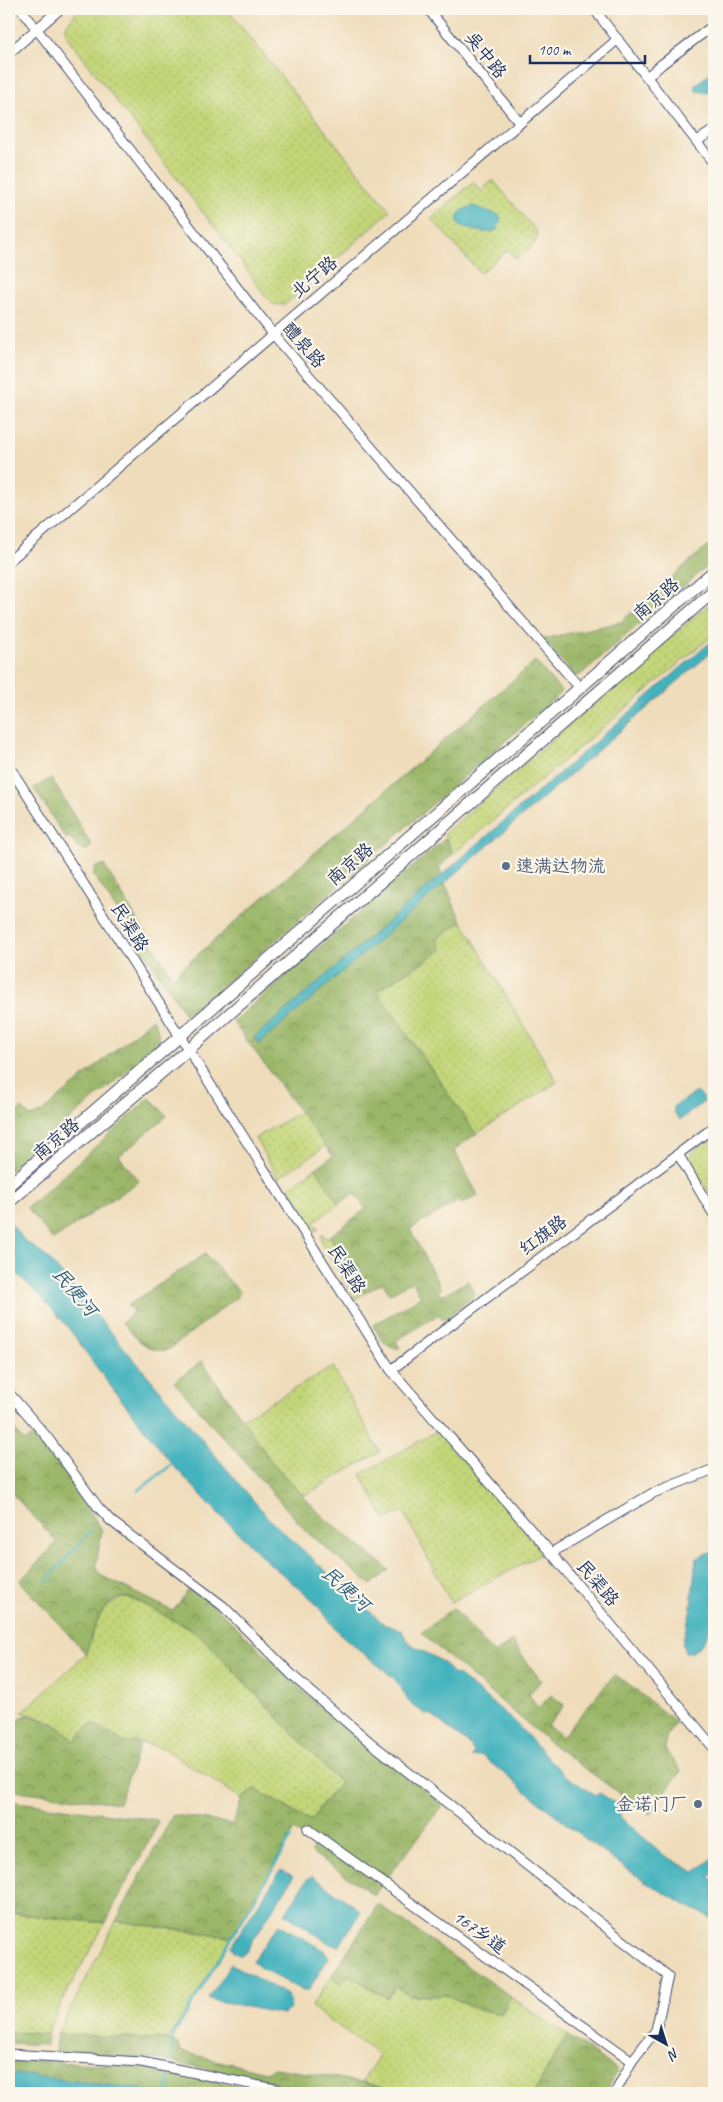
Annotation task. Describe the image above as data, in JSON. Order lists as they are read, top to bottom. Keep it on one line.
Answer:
{"streets":{"main road":["南京路"],"street":["吴中路","北宁路","醴泉路","民渠路","红旗路","167乡道"]},"crossings":[["吴中路","北宁路"],["北宁路","醴泉路"],["醴泉路","南京路"],["南京路","民渠路"],["民渠路","红旗路"]],"water":["民便河"],"places":["速满达物流","金诺门厂"],"scale_bar":"100 m","north":"bottom right"}
